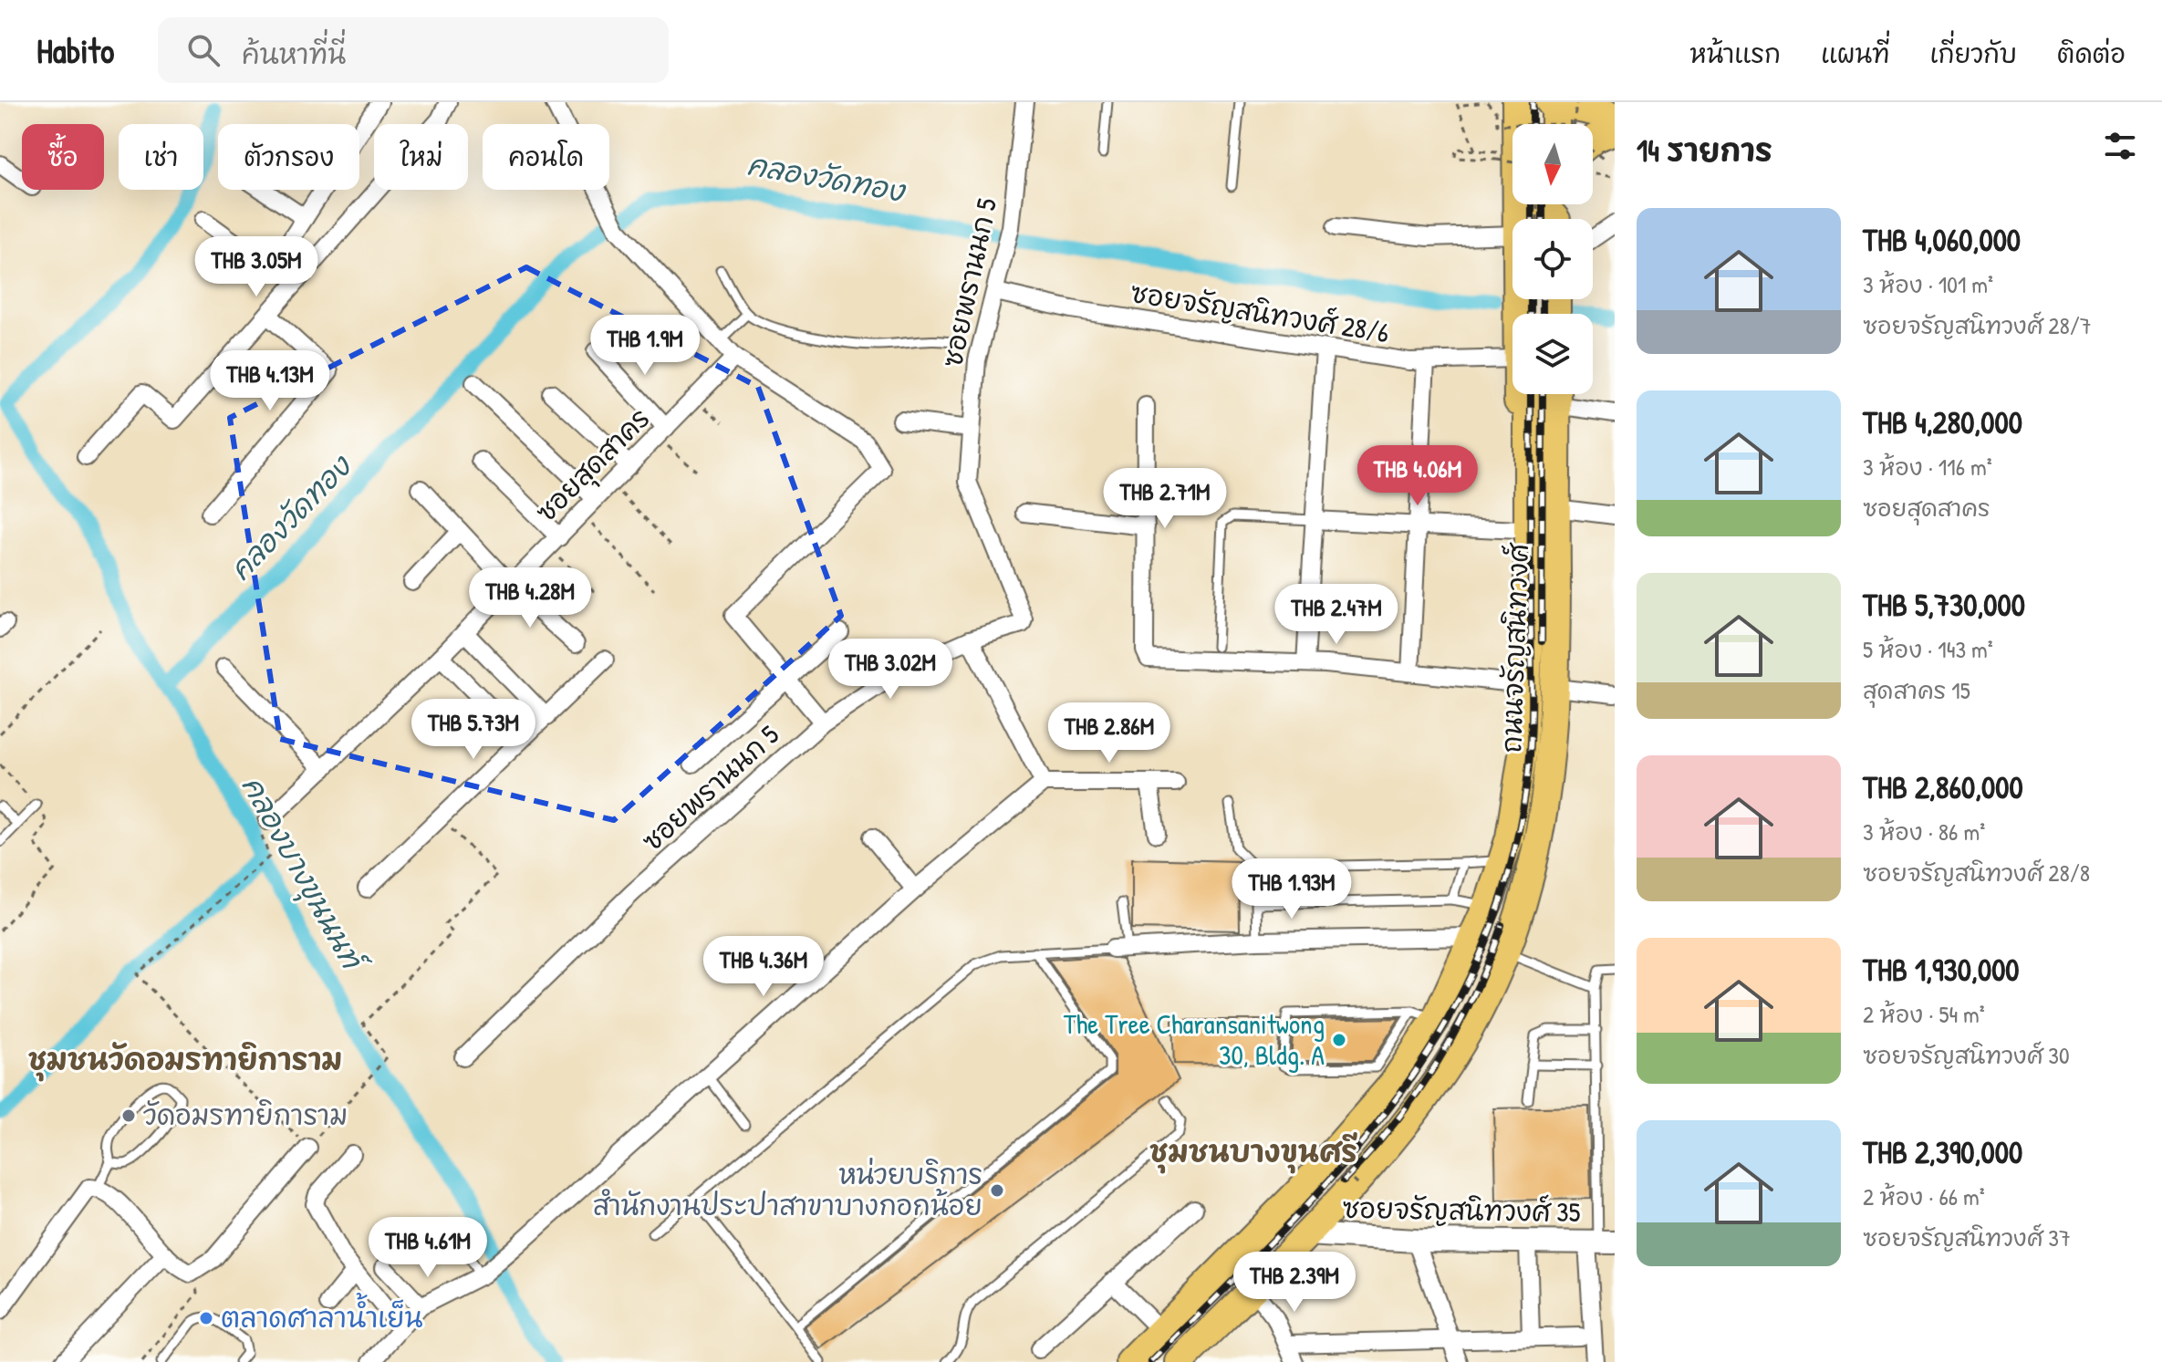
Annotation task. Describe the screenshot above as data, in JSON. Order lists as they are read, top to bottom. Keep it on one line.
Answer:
{"streets":{"main road":["ถนนจรัญสนิทวงศ์"],"street":["ซอยพรานนก 5","ซอยจรัญสนิทวงศ์ 28/6","ซอยสุดสาคร","ซอยจรัญสนิทวงศ์ 35"]},"crossings":[["ซอยพรานนก 5","ซอยจรัญสนิทวงศ์ 28/6"],["ถนนจรัญสนิทวงศ์","ซอยจรัญสนิทวงศ์ 35"]],"districts":["ชุมชนวัดอมรทายิการาม","ชุมชนบางขุนศรี"],"water":["คลองวัดทอง","คลองบางขุนนนท์"],"places":["The Tree Charansanitwong 30, Bldg. A","วัดอมรทายิการาม","หน่วยบริการ สำนักงานประปาสาขาบางกอกน้อย","ตลาดศาลาน้ำเย็น"],"north":"bottom","page":{"header":"Habito","search":"ค้นหาที่นี่","nav":["หน้าแรก","แผนที่","เกี่ยวกับ","ติดต่อ"],"heading":"14 รายการ","chip":["ซื้อ","เช่า","ตัวกรอง","ใหม่","คอนโด"],"list":[{"name":"THB 4,060,000","note":"3 ห้อง · 101 m² · ซอยจรัญสนิทวงศ์ 28/7"},{"name":"THB 4,280,000","note":"3 ห้อง · 116 m² · ซอยสุดสาคร"},{"name":"THB 5,730,000","note":"5 ห้อง · 143 m² · สุดสาคร 15"},{"name":"THB 2,860,000","note":"3 ห้อง · 86 m² · ซอยจรัญสนิทวงศ์ 28/8"},{"name":"THB 1,930,000","note":"2 ห้อง · 54 m² · ซอยจรัญสนิทวงศ์ 30"},{"name":"THB 2,390,000","note":"2 ห้อง · 66 m² · ซอยจรัญสนิทวงศ์ 37"}],"price":["THB 3.05M","THB 1.9M","THB 4.13M","THB 4.06M","THB 2.71M","THB 4.28M","THB 2.47M","THB 3.02M","THB 5.73M","THB 2.86M","THB 1.93M","THB 4.36M","THB 4.61M","THB 2.39M"]}}
